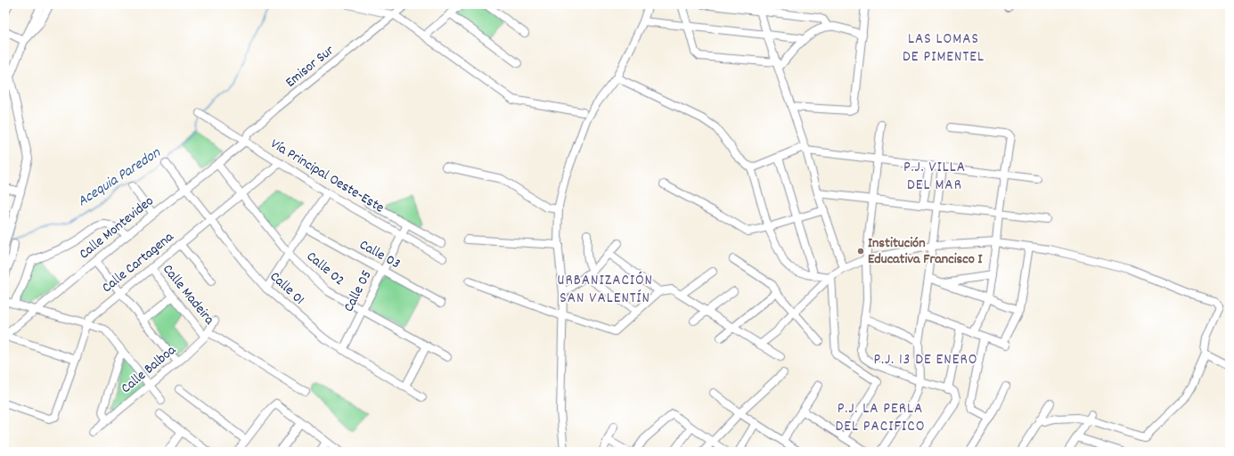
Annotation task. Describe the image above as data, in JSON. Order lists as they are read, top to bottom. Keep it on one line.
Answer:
{"streets":{"street":["Emisor Sur","Vía Principal Oeste-Este","Calle Montevideo","Calle 03","Calle Cartagena","Calle 02","Calle 01","Calle 05","Calle Madeira","Calle Balboa"]},"crossings":[["Emisor Sur","Vía Principal Oeste-Este"],["Emisor Sur","Calle Montevideo"],["Vía Principal Oeste-Este","Calle Montevideo"],["Vía Principal Oeste-Este","Calle Cartagena"],["Vía Principal Oeste-Este","Calle 05"],["Calle Montevideo","Calle 02"],["Calle Montevideo","Calle 01"],["Calle 03","Calle 05"],["Calle Cartagena","Calle 02"],["Calle Cartagena","Calle 01"],["Calle Cartagena","Calle Madeira"],["Calle 02","Calle 05"],["Calle 01","Calle 05"],["Calle Madeira","Calle Balboa"]],"districts":["LAS LOMAS DE PIMENTEL","P.J. VILLA DEL MAR","URBANIZACIÓN SAN VALENTÍN","P.J. 13 DE ENERO","P.J. LA PERLA DEL PACIFICO"],"water":["Acequia Paredon"],"places":["Institución Educativa Francisco I"]}
